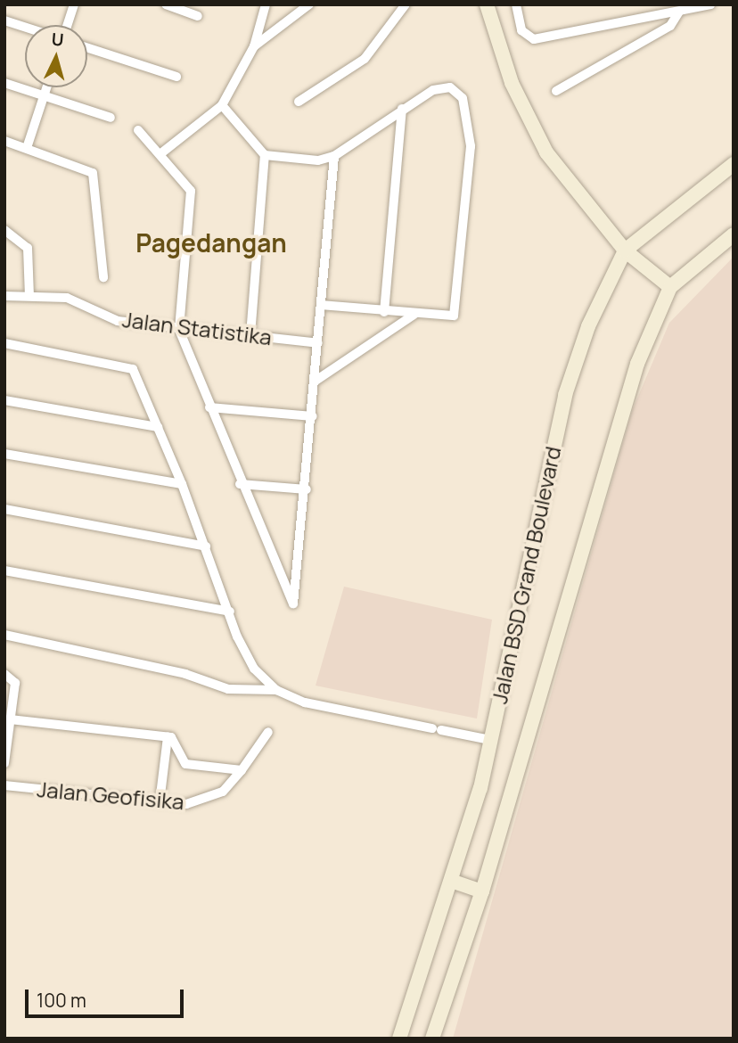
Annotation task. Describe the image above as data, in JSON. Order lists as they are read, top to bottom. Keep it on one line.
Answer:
{"streets":{"main road":["Jalan BSD Grand Boulevard"],"street":["Jalan Statistika","Jalan Geofisika"]},"districts":["Pagedangan"],"scale_bar":"100 m","north":"top"}
